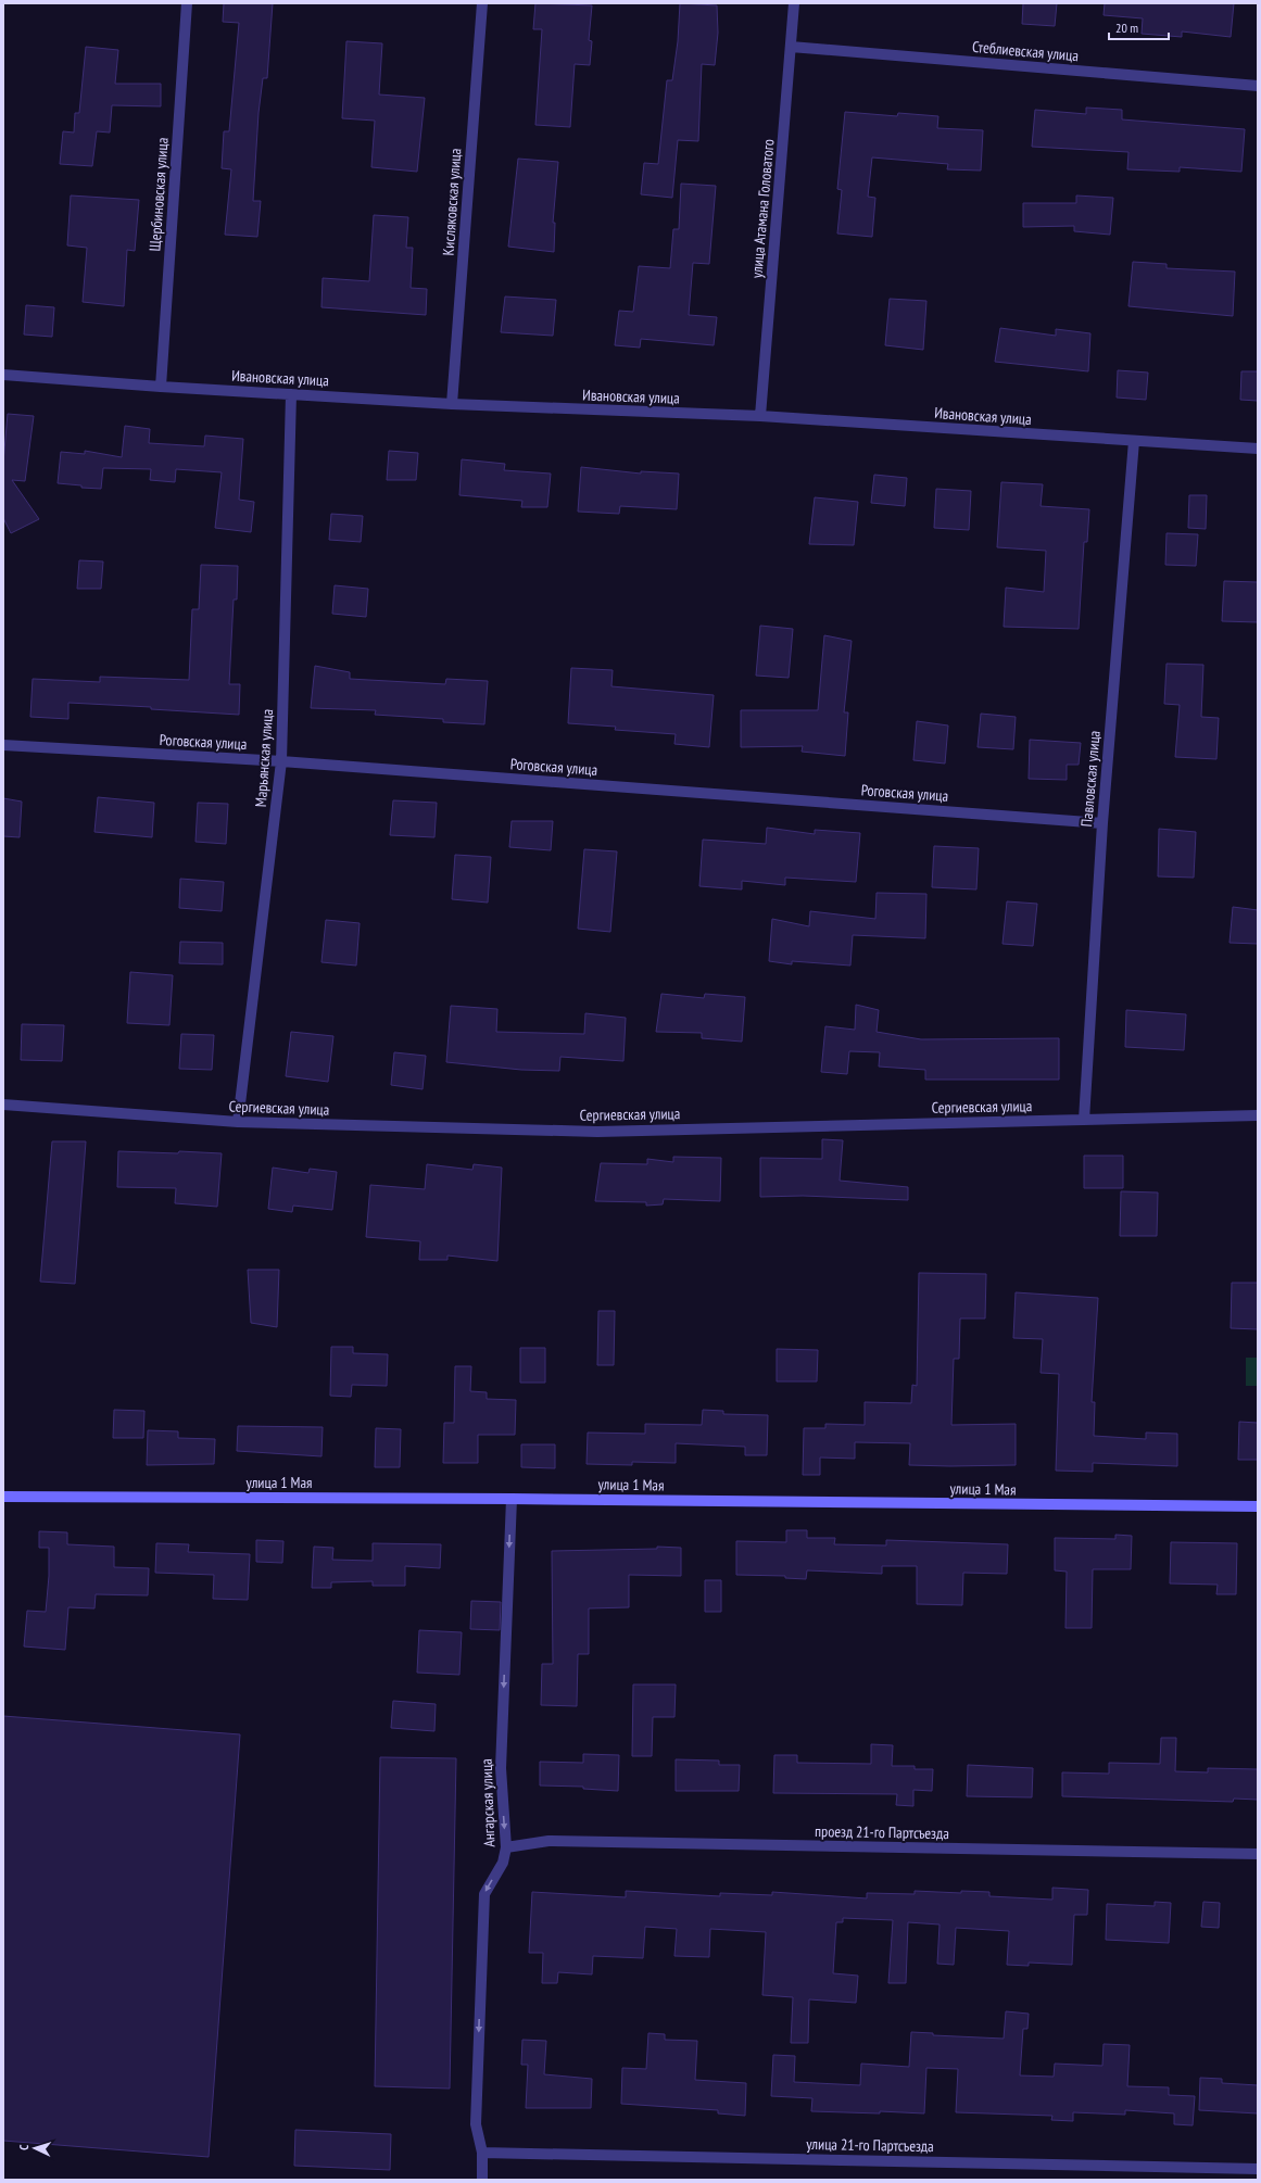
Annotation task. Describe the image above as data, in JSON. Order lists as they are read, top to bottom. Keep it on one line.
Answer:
{"streets":{"street":["Стеблиевская улица","Щербиновская улица","Кисляковская улица","улица Атамана Головатого","Ивановская улица","Роговская улица","Марьянская улица","Павловская улица","Сергиевская улица","улица 1 Мая","Ангарская улица","проезд 21-го Партсъезда","улица 21-го Партсъезда"]},"crossings":[["Стеблиевская улица","улица Атамана Головатого"],["Щербиновская улица","Ивановская улица"],["Кисляковская улица","Ивановская улица"],["улица Атамана Головатого","Ивановская улица"],["Ивановская улица","Марьянская улица"],["Ивановская улица","Павловская улица"],["Роговская улица","Марьянская улица"],["Роговская улица","Павловская улица"],["Марьянская улица","Сергиевская улица"],["Павловская улица","Сергиевская улица"],["улица 1 Мая","Ангарская улица"],["Ангарская улица","проезд 21-го Партсъезда"],["Ангарская улица","улица 21-го Партсъезда"]],"one_way":["Ангарская улица"],"scale_bar":"20 m","north":"left"}
